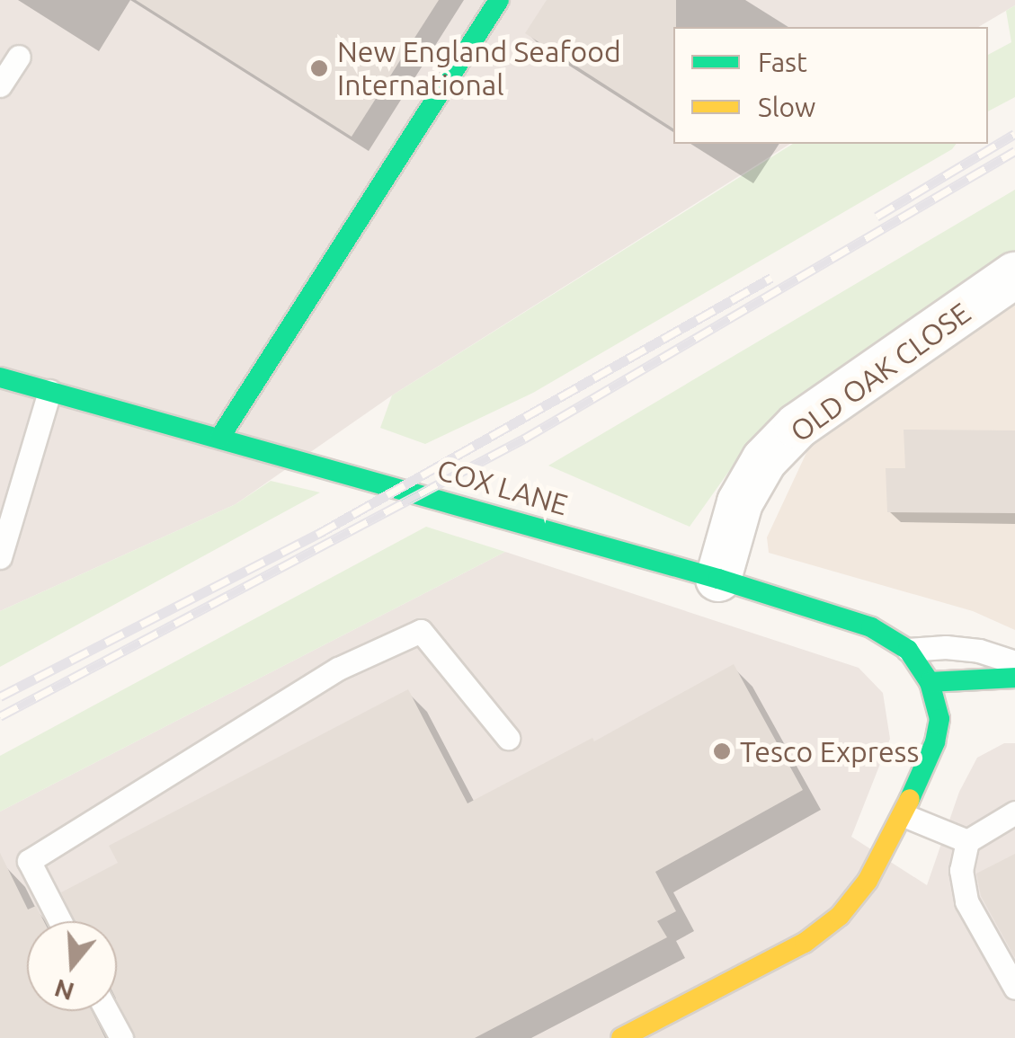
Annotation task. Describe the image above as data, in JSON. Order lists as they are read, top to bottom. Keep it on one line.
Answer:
{"streets":{"street":["OLD OAK CLOSE","COX LANE"]},"crossings":[["OLD OAK CLOSE","COX LANE"]],"places":["New England Seafood International","Tesco Express"],"legend":["Fast","Slow"],"north":"bottom"}
